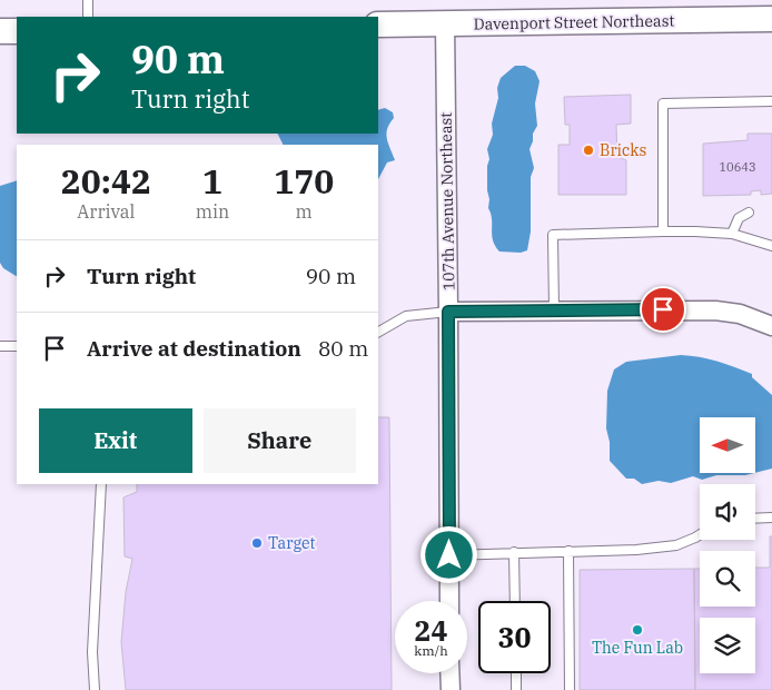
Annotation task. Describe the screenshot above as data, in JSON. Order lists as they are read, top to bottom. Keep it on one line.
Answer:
{"streets":{"street":["Davenport Street Northeast","107th Avenue Northeast"]},"crossings":[["Davenport Street Northeast","107th Avenue Northeast"]],"places":["Bricks","Target","The Fun Lab"],"house_numbers":["10643"],"north":"left","page":{"turn":["90 m","Turn right"],"eta":["20:42","Arrival","1","min","170","m"],"list":[{"name":"Turn right","value":"90 m"},{"name":"Arrive at destination","value":"80 m"}],"buttons":["Exit","Share"],"speed":"24 km/h","limit":"30"}}
